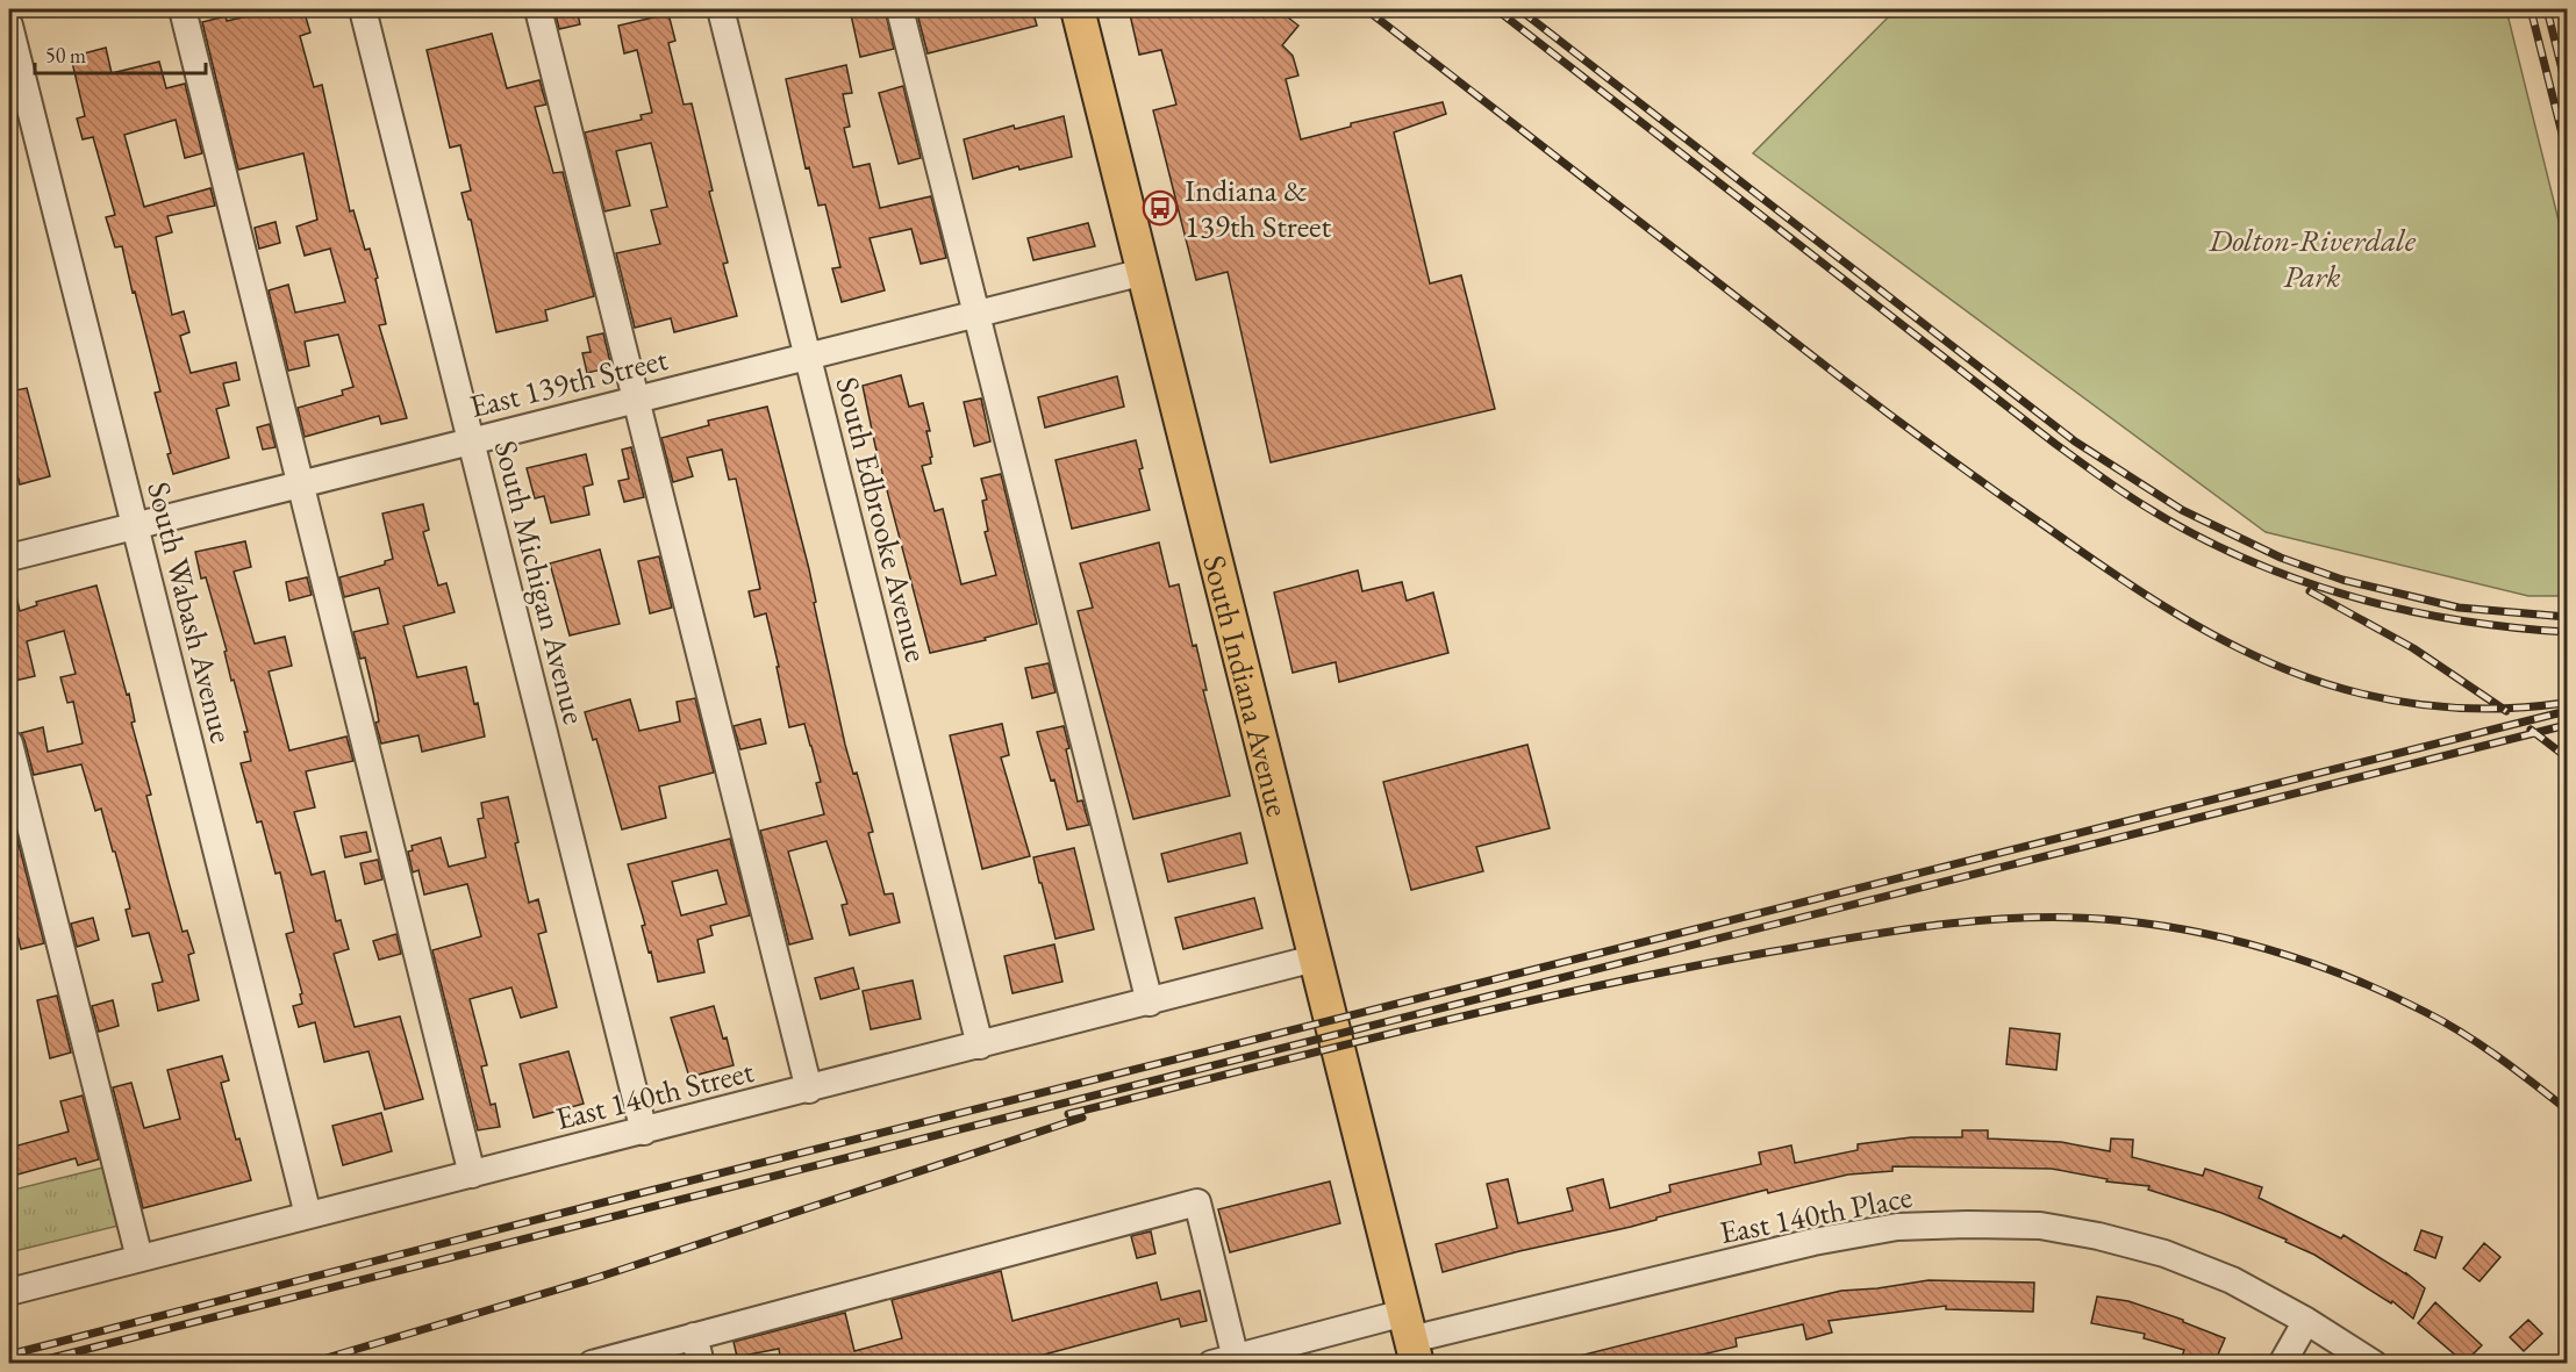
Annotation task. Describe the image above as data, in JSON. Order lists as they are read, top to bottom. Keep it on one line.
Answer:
{"streets":{"main road":["South Indiana Avenue"],"street":["East 139th Street","South Edbrooke Avenue","South Michigan Avenue","South Wabash Avenue","East 140th Street","East 140th Place"]},"crossings":[["East 139th Street","South Edbrooke Avenue"],["East 139th Street","South Michigan Avenue"],["East 139th Street","South Wabash Avenue"],["East 139th Street","South Indiana Avenue"],["South Edbrooke Avenue","East 140th Street"],["South Michigan Avenue","East 140th Street"],["South Wabash Avenue","East 140th Street"],["South Indiana Avenue","East 140th Street"],["South Indiana Avenue","East 140th Place"]],"parks":["Dolton-Riverdale Park"],"places":{"bus stop":["Indiana & 139th Street"]},"scale_bar":"50 m"}
